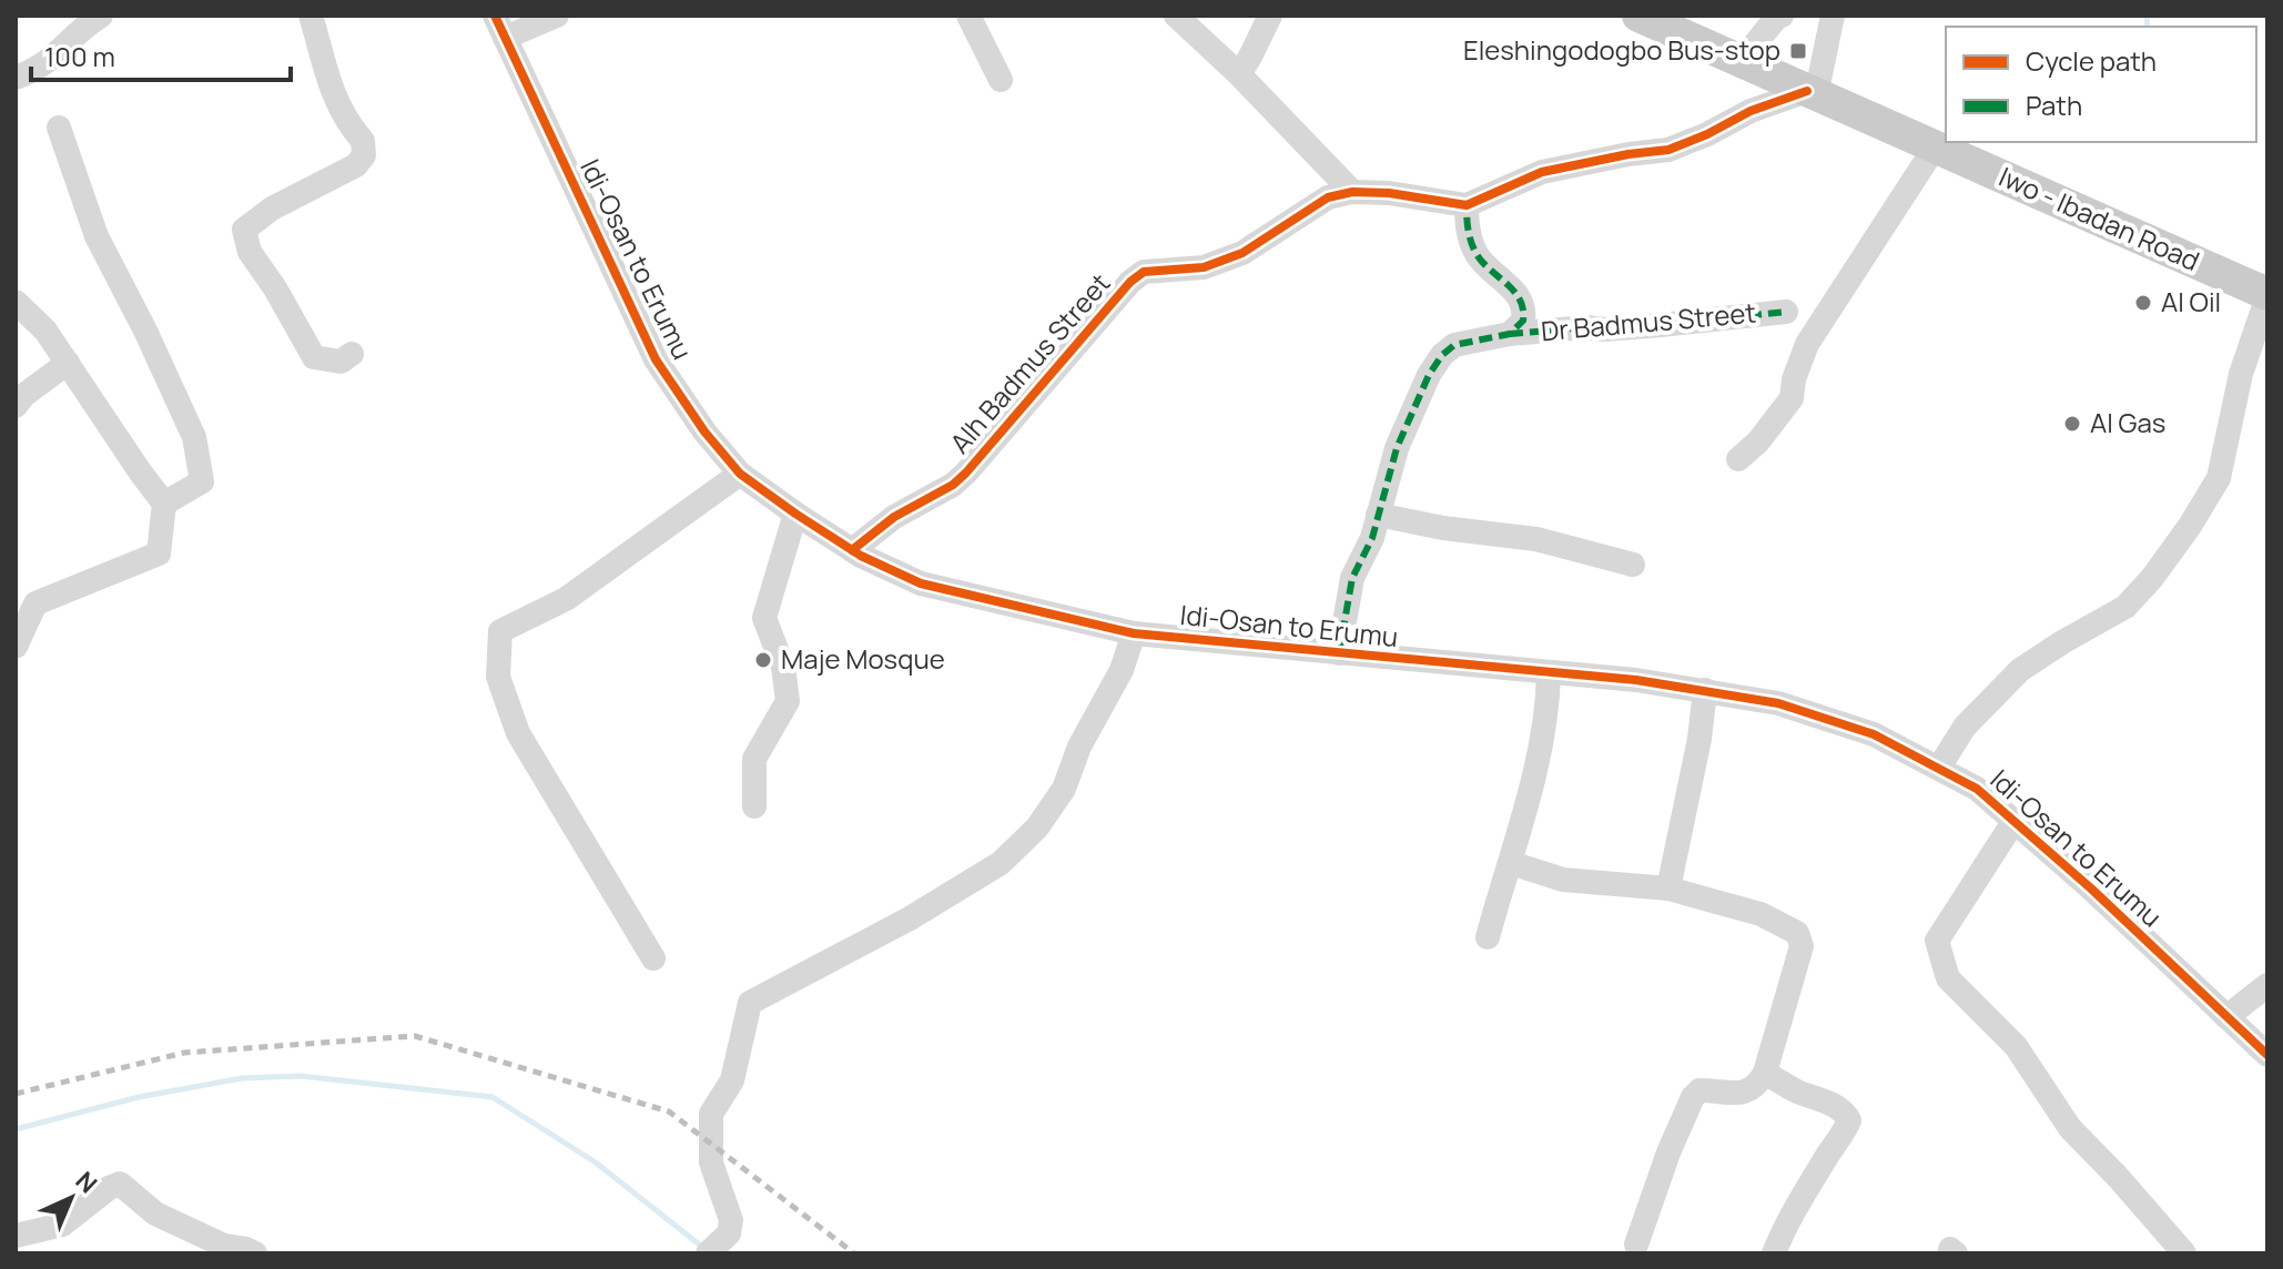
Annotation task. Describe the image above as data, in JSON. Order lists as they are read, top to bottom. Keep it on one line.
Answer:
{"streets":{"main road":["Iwo - Ibadan Road"],"street":["Idi-Osan to Erumu","Dr Badmus Street","Alh Badmus Street"]},"crossings":[["Idi-Osan to Erumu","Alh Badmus Street"]],"places":{"transit":["Eleshingodogbo Bus-stop"],"other":["Al Oil","Al Gas","Maje Mosque"]},"legend":["Cycle path","Path"],"scale_bar":"100 m","north":"top right"}
